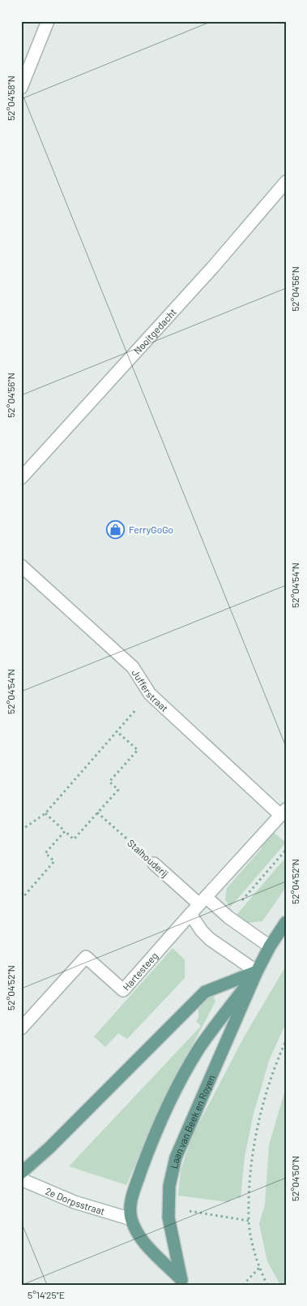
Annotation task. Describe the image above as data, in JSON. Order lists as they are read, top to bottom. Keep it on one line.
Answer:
{"streets":{"main road":["Laan van Beek en Royen"],"street":["Nooitgedacht","Jufferstraat","Stalhouderij","Hartesteeg","2e Dorpsstraat"]},"crossings":[["Stalhouderij","Laan van Beek en Royen"],["Laan van Beek en Royen","2e Dorpsstraat"]],"places":{"shop":["FerryGoGo"]},"coordinates":["52°04'58\"N","52°04'56\"N","52°04'54\"N","52°04'52\"N","52°04'50\"N","5°14'25\"E"]}
